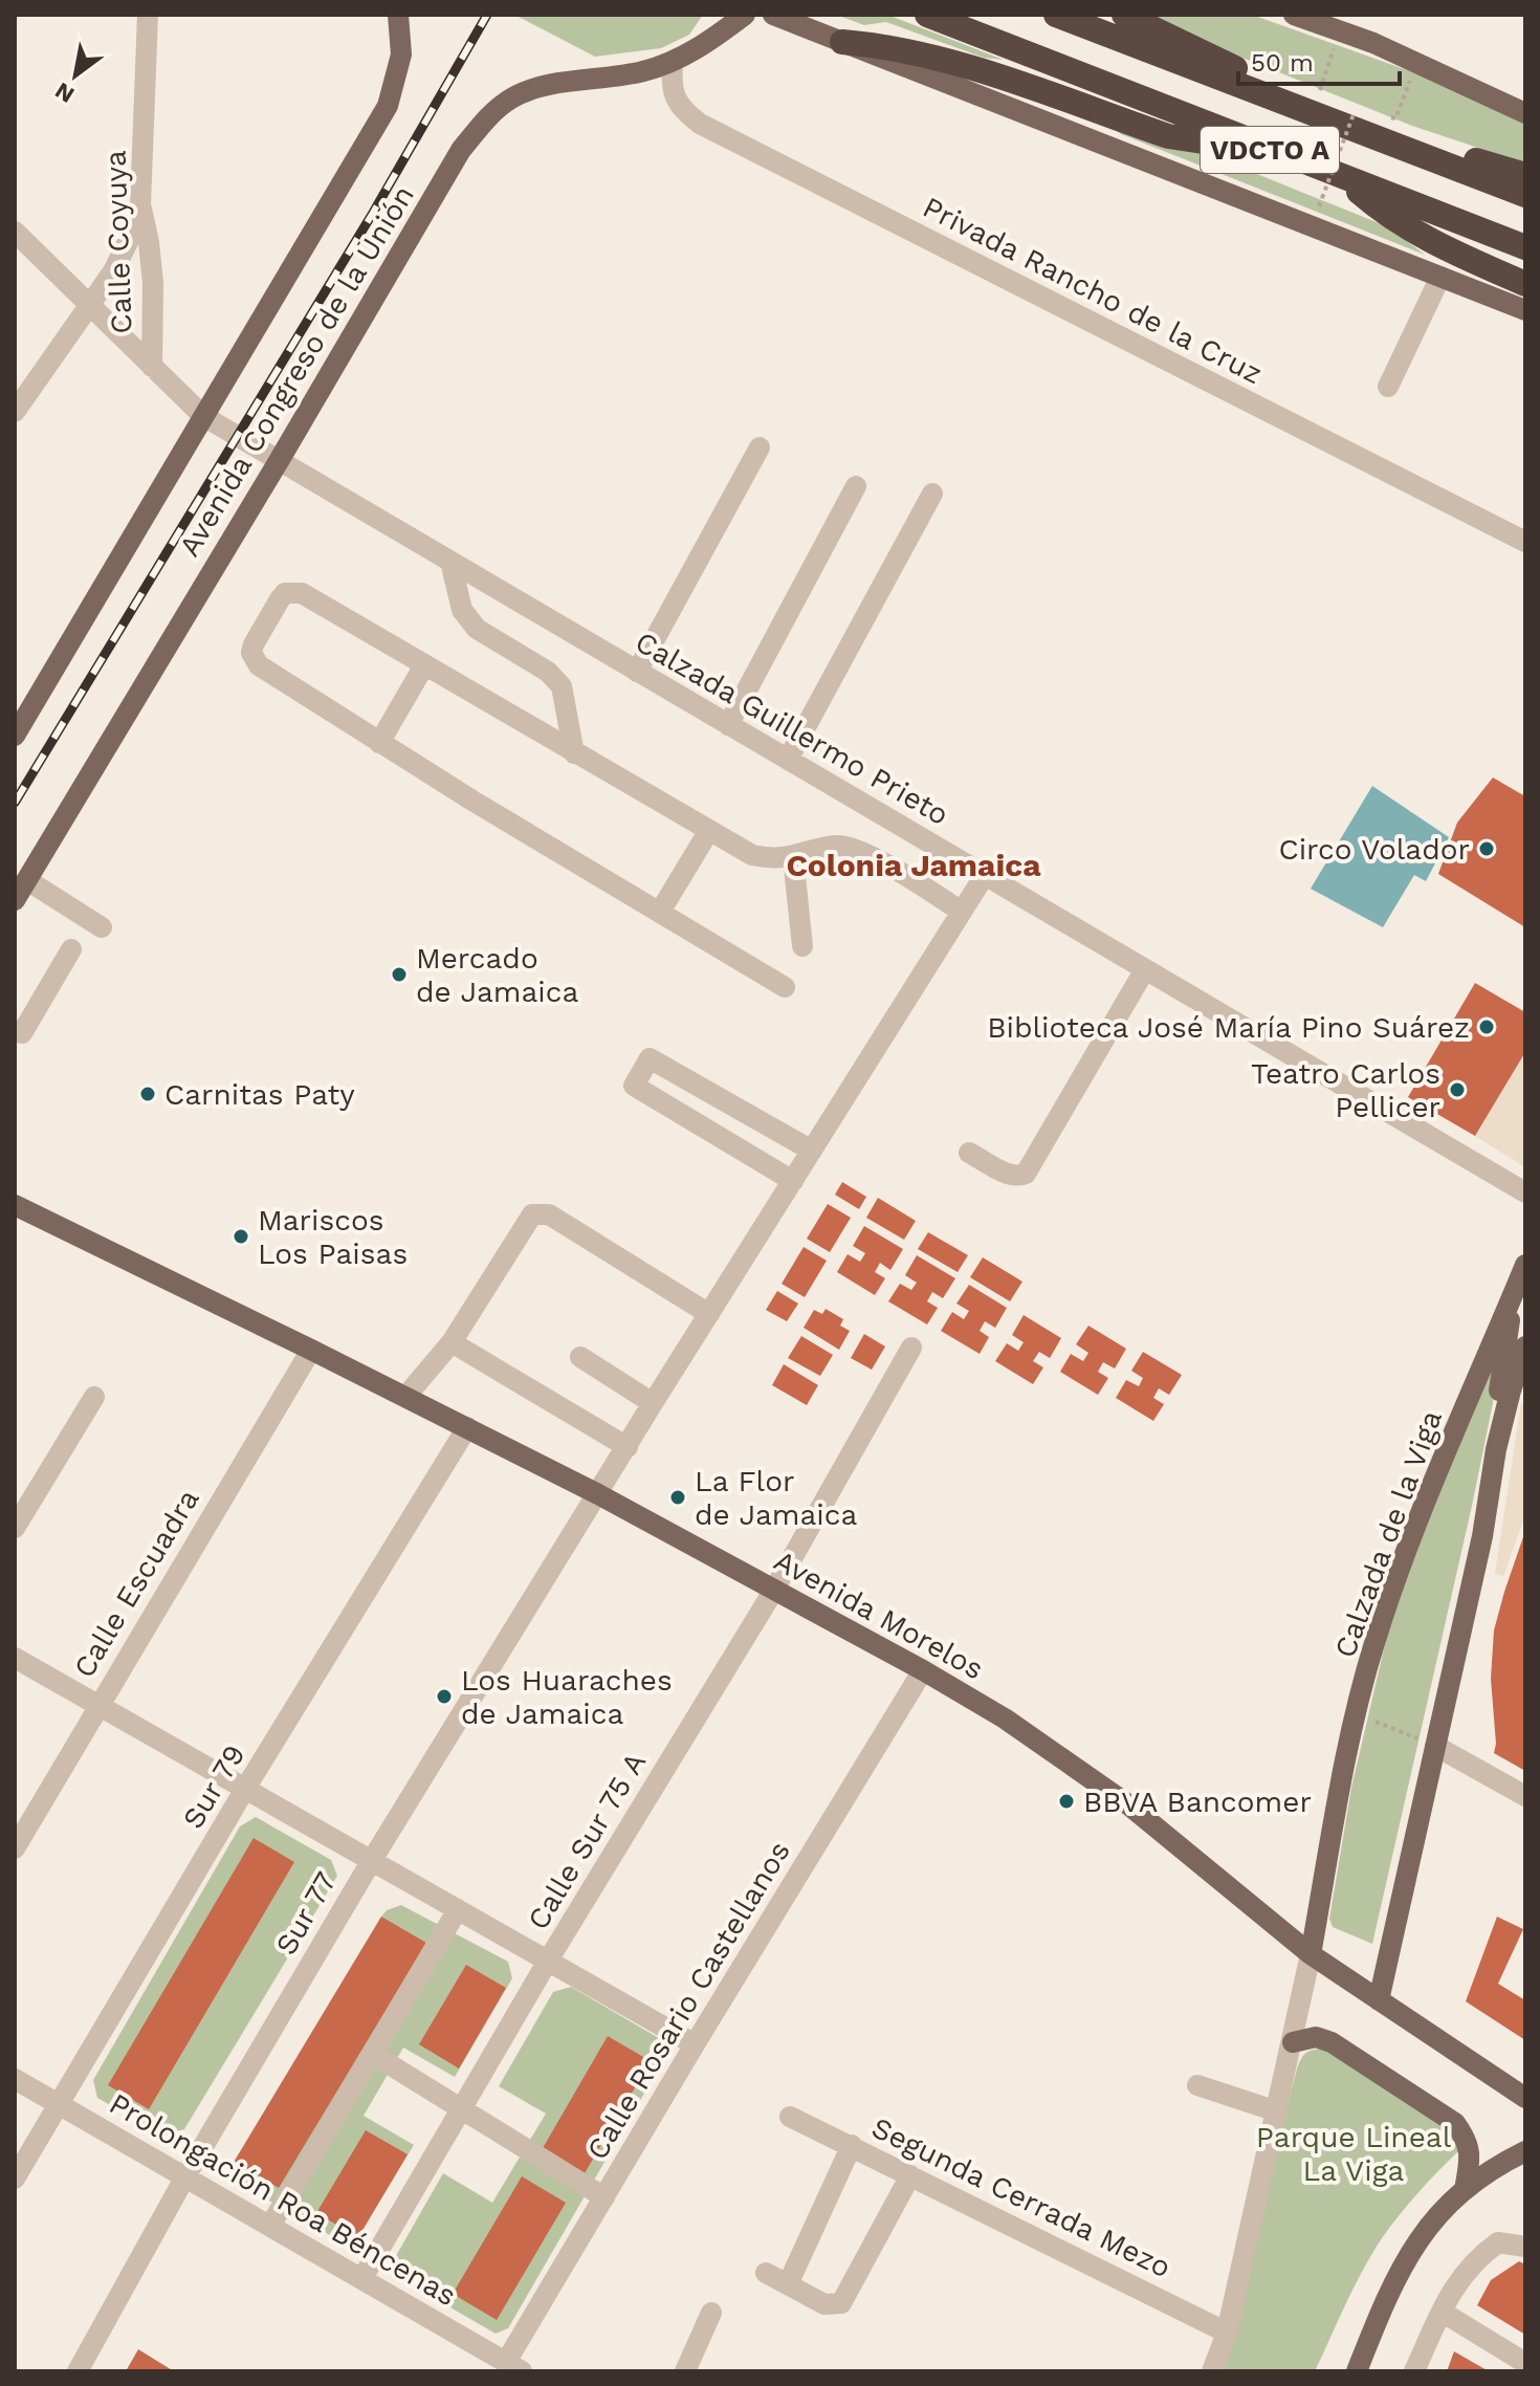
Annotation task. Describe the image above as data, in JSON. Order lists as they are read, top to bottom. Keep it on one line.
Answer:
{"streets":{"highway":["VDCTO A"],"main road":["Avenida Congreso de la Unión","Calzada de la Viga","Avenida Morelos"],"street":["Calle Coyuya","Privada Rancho de la Cruz","Calzada Guillermo Prieto","Calle Escuadra","Sur 79","Calle Sur 75 A","Sur 77","Calle Rosario Castellanos","Segunda Cerrada Mezo","Prolongación Roa Béncenas"]},"crossings":[["Calle Coyuya","Calzada Guillermo Prieto"],["Privada Rancho de la Cruz","Avenida Congreso de la Unión"],["Avenida Congreso de la Unión","Calzada Guillermo Prieto"],["Calzada Guillermo Prieto","Sur 77"],["Calzada de la Viga","Avenida Morelos"],["Calzada de la Viga","Segunda Cerrada Mezo"],["Calle Escuadra","Avenida Morelos"],["Avenida Morelos","Sur 79"],["Avenida Morelos","Calle Sur 75 A"],["Avenida Morelos","Sur 77"],["Avenida Morelos","Calle Rosario Castellanos"],["Sur 79","Prolongación Roa Béncenas"],["Calle Sur 75 A","Prolongación Roa Béncenas"],["Sur 77","Prolongación Roa Béncenas"],["Calle Rosario Castellanos","Prolongación Roa Béncenas"]],"districts":["Colonia Jamaica"],"parks":["Parque Lineal La Viga"],"places":["Circo Volador","Mercado de Jamaica","Biblioteca José María Pino Suárez","Teatro Carlos Pellicer","Carnitas Paty","Mariscos Los Paisas","La Flor de Jamaica","Los Huaraches de Jamaica","BBVA Bancomer"],"scale_bar":"50 m","north":"bottom left"}
